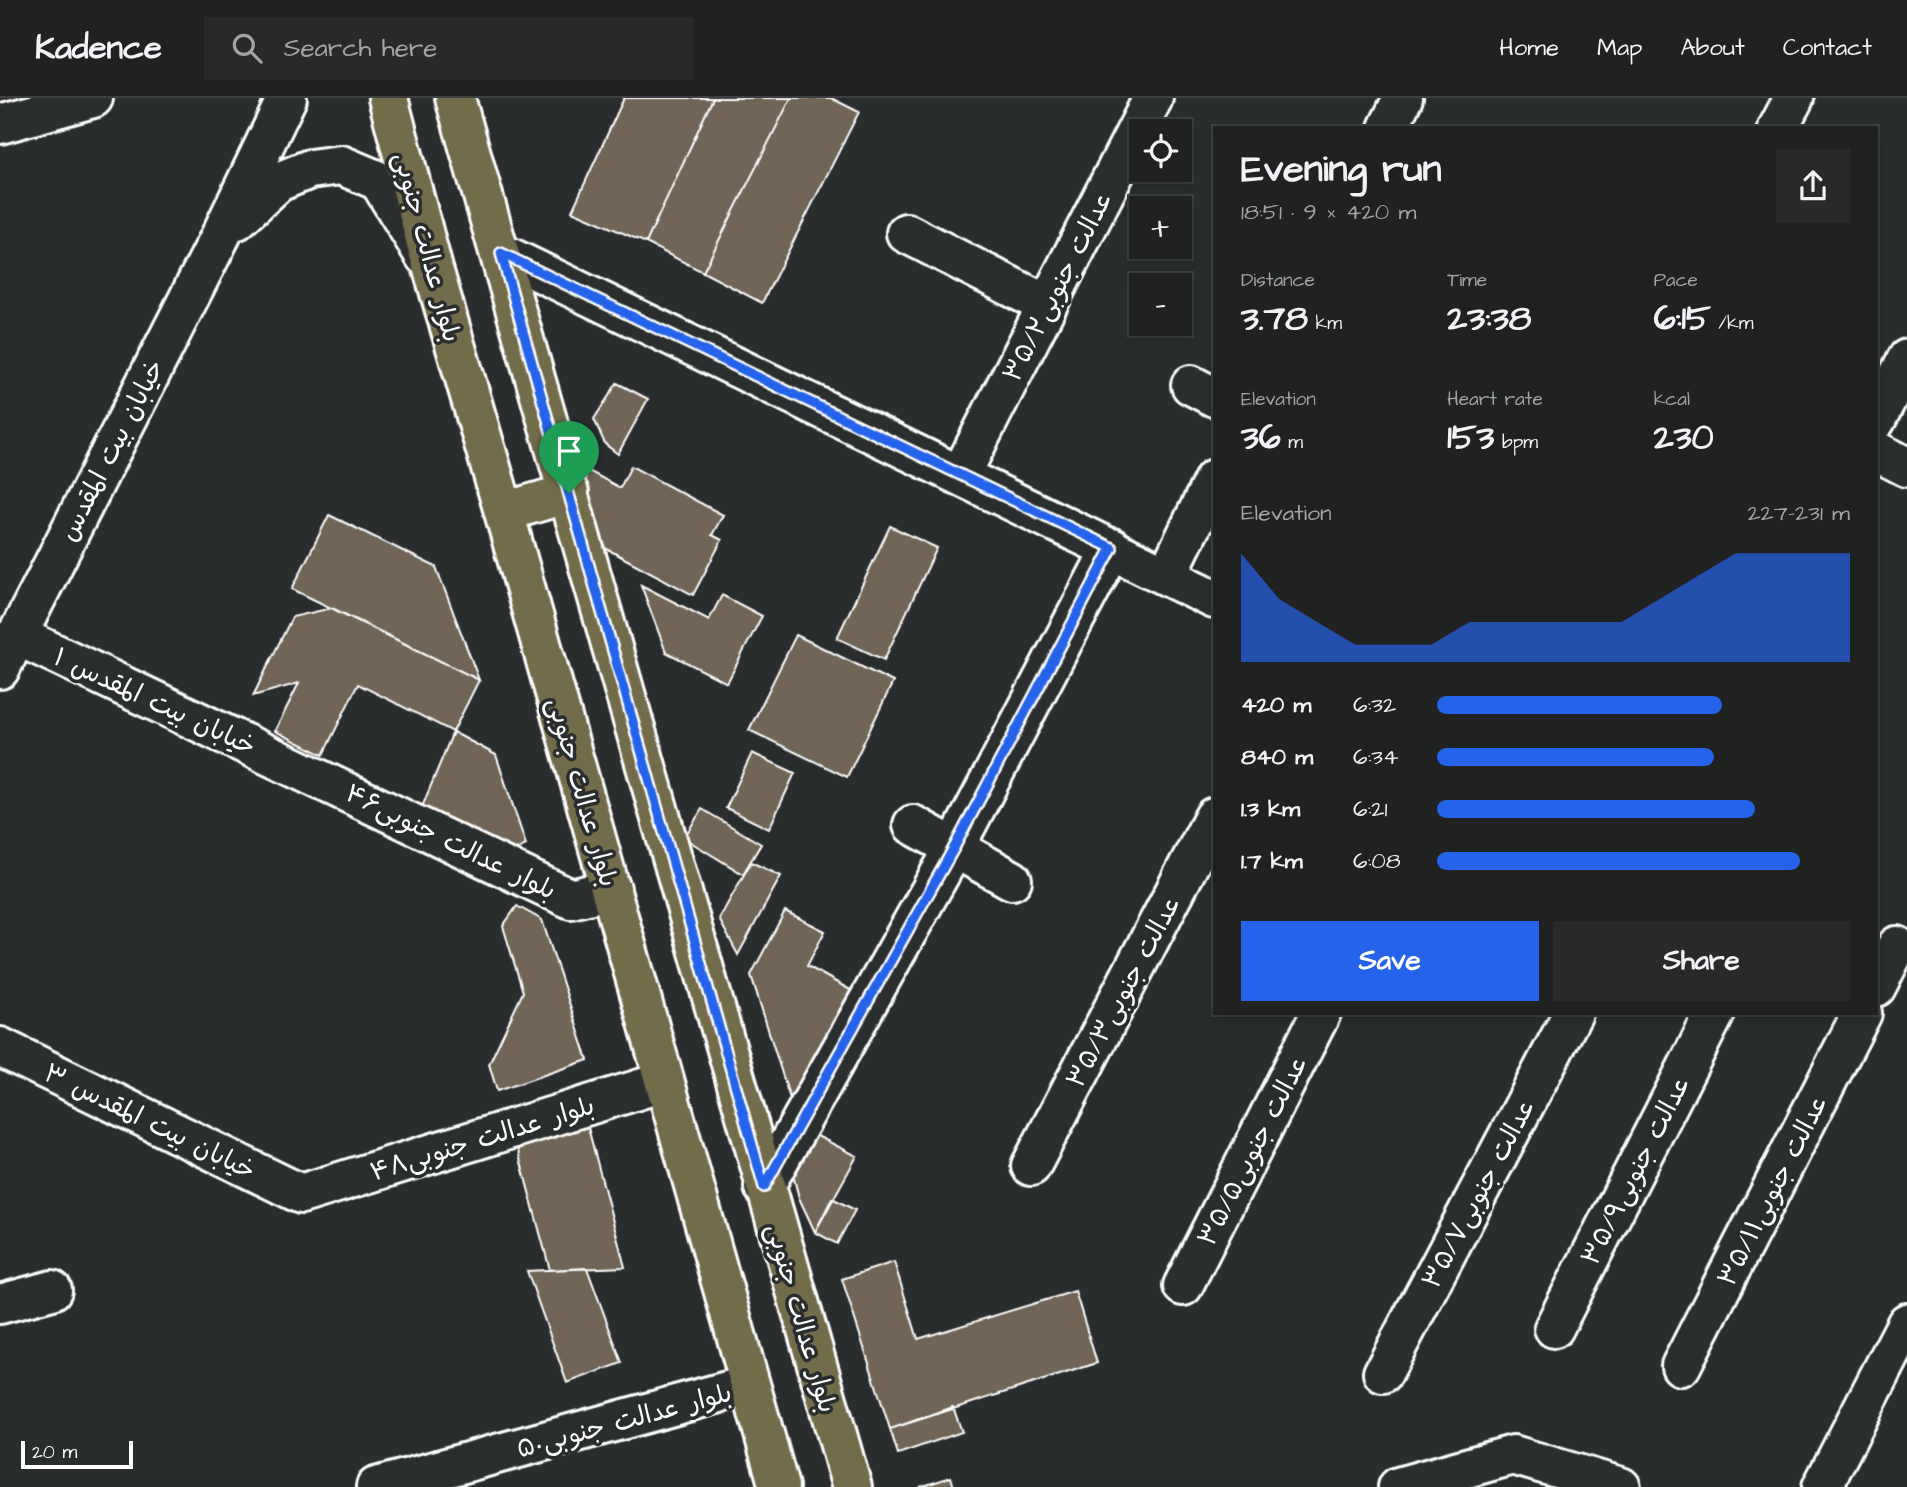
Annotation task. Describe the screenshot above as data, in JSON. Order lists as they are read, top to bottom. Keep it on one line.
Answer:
{"streets":{"main road":["بلوار عدالت جنوبی"],"street":["عدالت جنوبی۳۵/۲","خیابان بیت المقدس","خیابان بیت المقدس ۱","بلوار عدالت جنوبی۴۶","عدالت جنوبی۳۵/۳","خیابان بیت المقدس ۳","بلوار عدالت جنوبی۴۸","عدالت جنوبی۳۵/۵","عدالت جنوبی۳۵/۹","عدالت جنوبی۳۵/۱۱","عدالت جنوبی۳۵/۷","بلوار عدالت جنوبی۵۰"]},"crossings":[["بلوار عدالت جنوبی","بلوار عدالت جنوبی۴۶"],["بلوار عدالت جنوبی","بلوار عدالت جنوبی۴۸"],["بلوار عدالت جنوبی","بلوار عدالت جنوبی۵۰"],["خیابان بیت المقدس","خیابان بیت المقدس ۱"],["خیابان بیت المقدس ۱","بلوار عدالت جنوبی۴۶"],["خیابان بیت المقدس ۳","بلوار عدالت جنوبی۴۸"]],"scale_bar":"20 m","page":{"header":"Kadence","search":"Search here","nav":["Home","Map","About","Contact"],"map_buttons":["+","−"],"heading":["Evening run","18:51 · 9 × 420 m"],"stats":[["Distance","3.78 km"],["Time","23:38"],["Pace","6:15 /km"],["Elevation","36 m"],["Heart rate","153 bpm"],["kcal","230"]],"chart":["Elevation","227–231 m"],"list":[{"name":"420 m","note":"6:32"},{"name":"840 m","note":"6:34"},{"name":"1.3 km","note":"6:21"},{"name":"1.7 km","note":"6:08"}],"buttons":["Save","Share"],"scale":"20 m"}}
